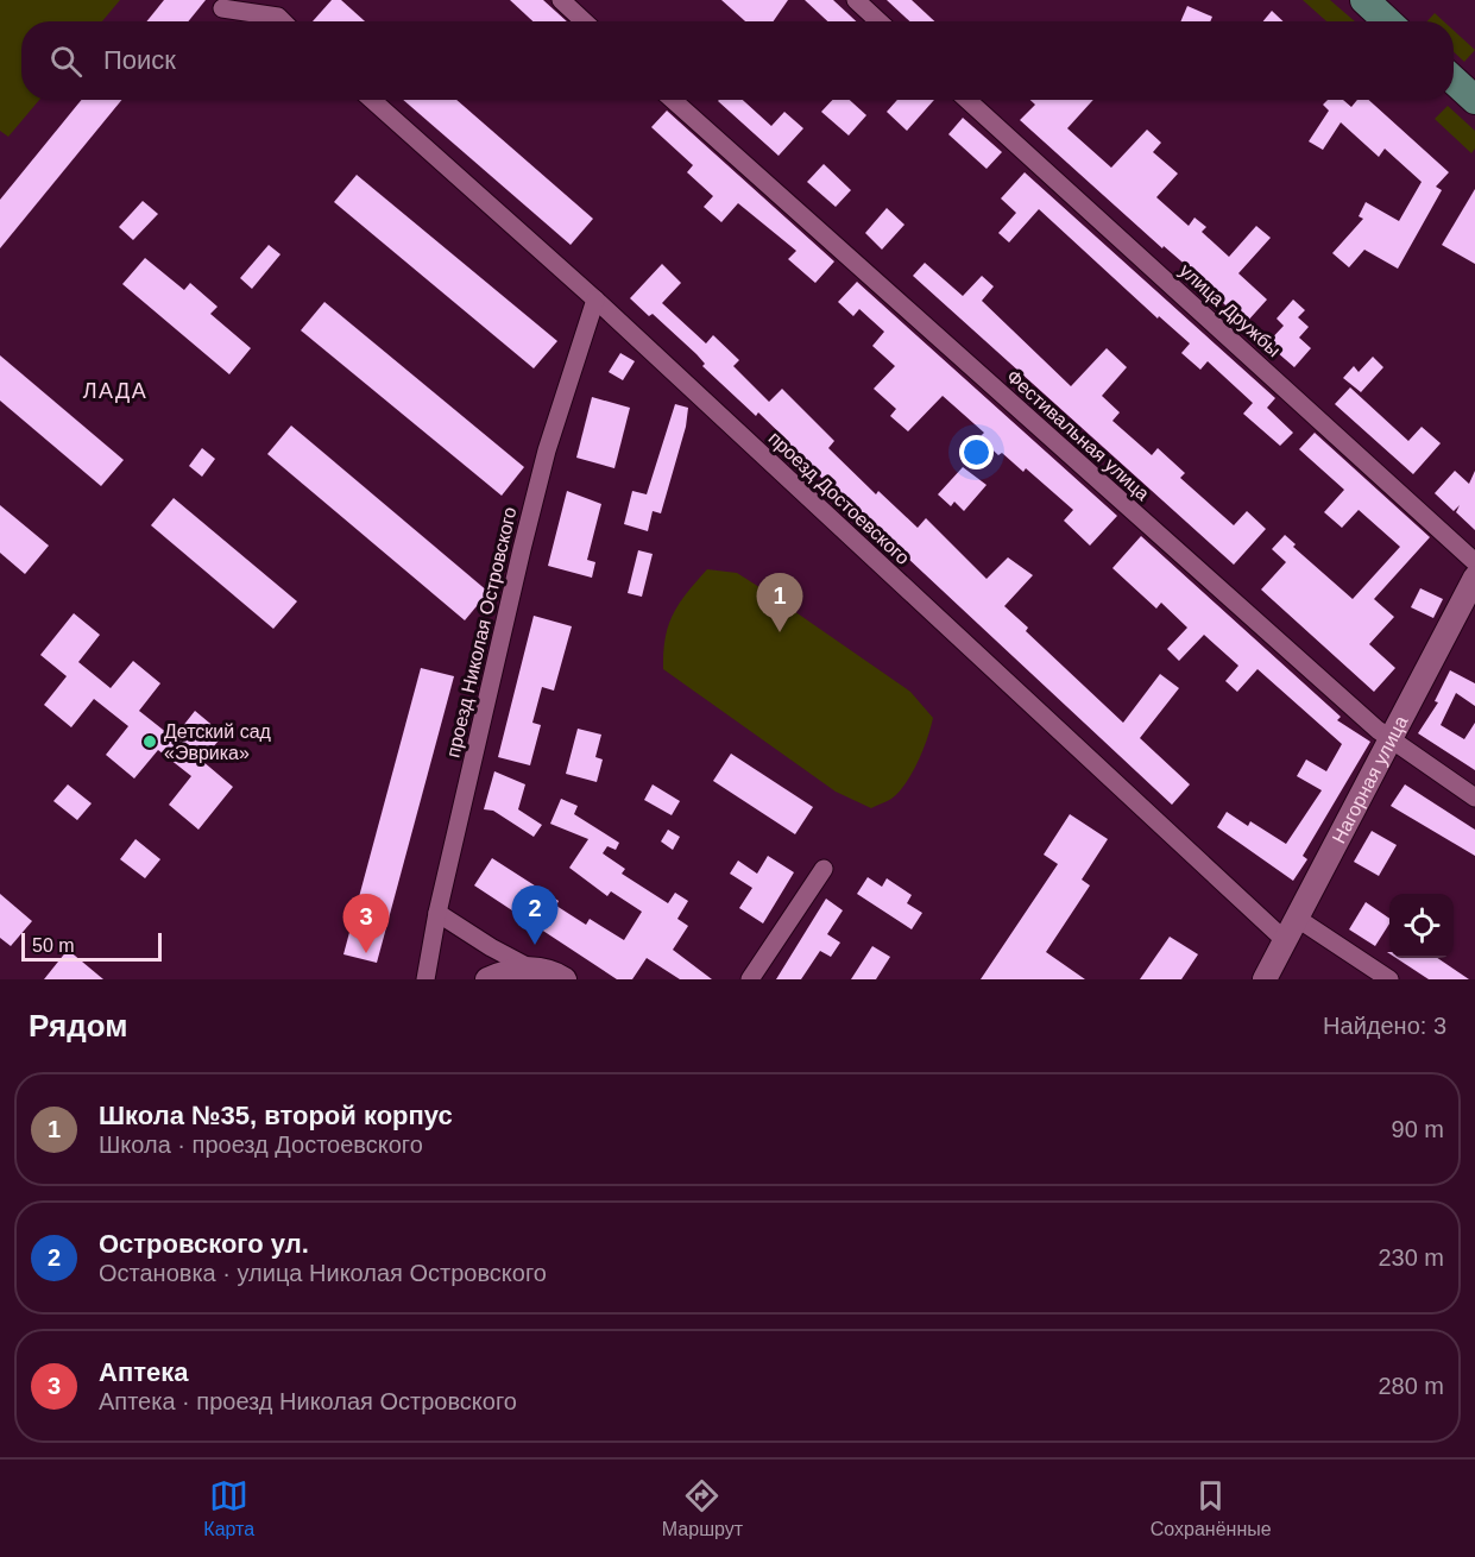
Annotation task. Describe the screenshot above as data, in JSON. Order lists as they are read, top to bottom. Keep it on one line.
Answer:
{"streets":{"street":["улица Дружбы","Фестивальная улица","проезд Достоевского","проезд Николая Островского","Нагорная улица"]},"crossings":[["Фестивальная улица","Нагорная улица"],["проезд Достоевского","проезд Николая Островского"],["проезд Достоевского","Нагорная улица"]],"districts":["ЛАДА"],"places":["Детский сад «Эврика»"],"scale_bar":"50 m","page":{"search":"Поиск","pins":["1","2","3"],"scale":"50 m","heading":["Рядом","Найдено: 3"],"list":[{"mark":"1","name":"Школа №35, второй корпус","note":"Школа · проезд Достоевского","value":"90 m"},{"mark":"2","name":"Островского ул.","note":"Остановка · улица Николая Островского","value":"230 m"},{"mark":"3","name":"Аптека","note":"Аптека · проезд Николая Островского","value":"280 m"}],"nav":["Карта","Маршрут","Сохранённые"]}}
